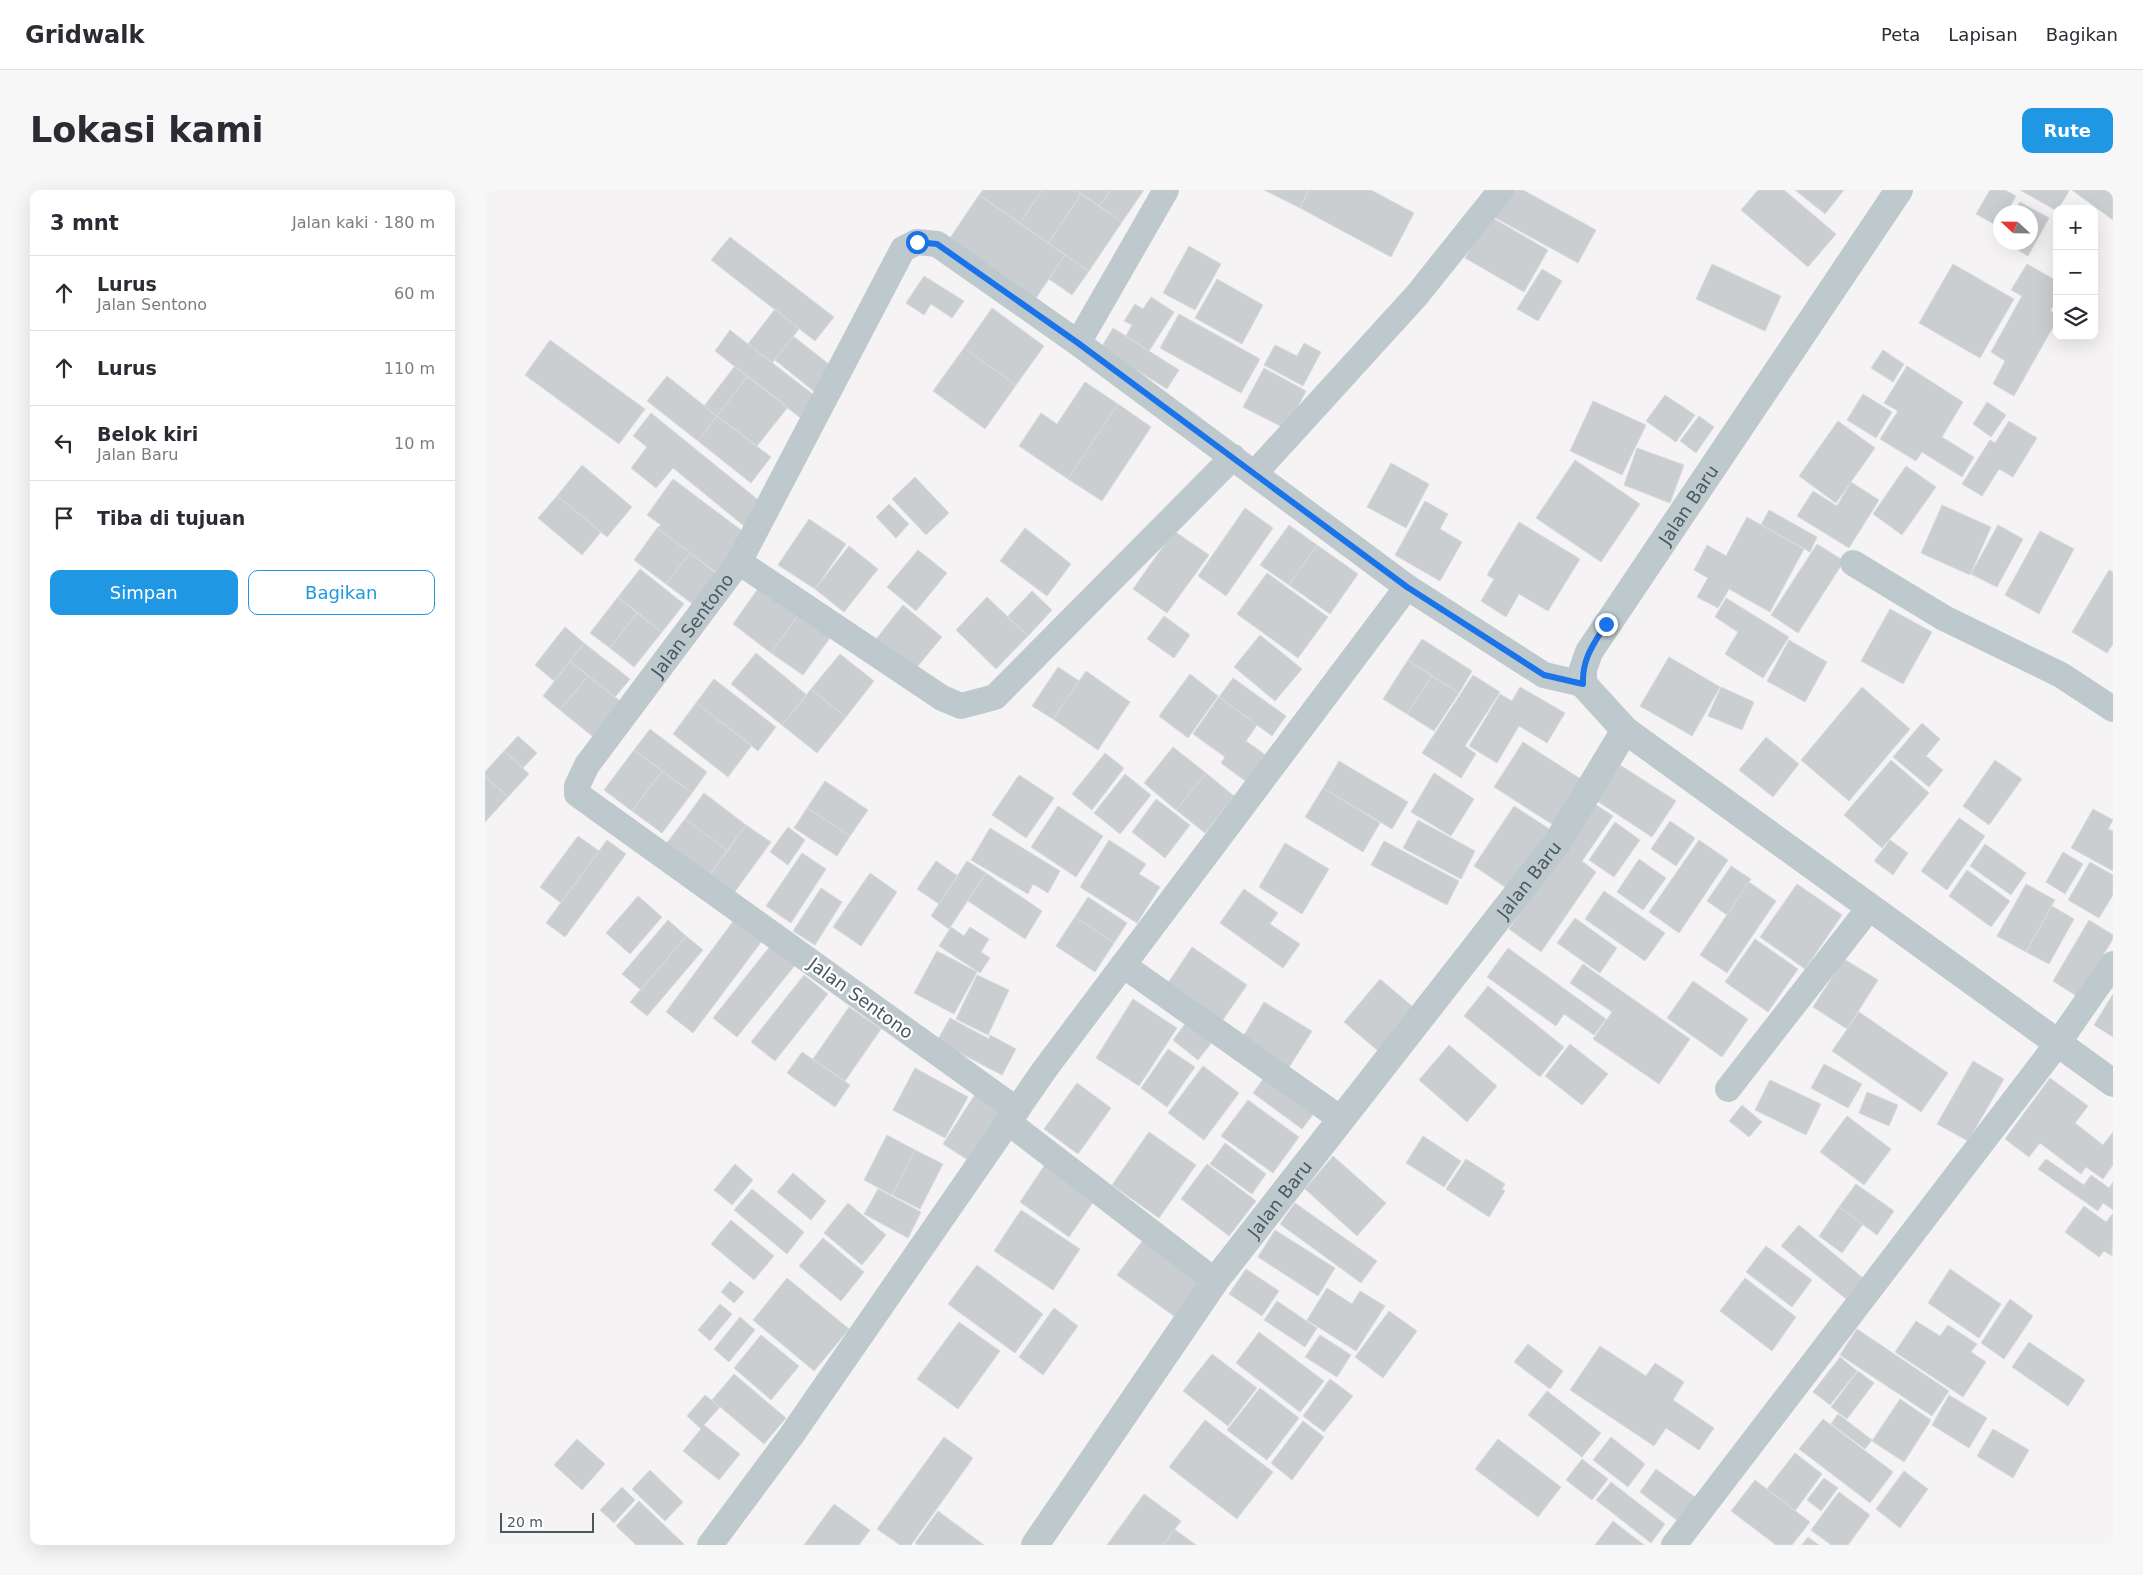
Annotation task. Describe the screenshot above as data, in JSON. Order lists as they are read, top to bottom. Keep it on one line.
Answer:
{"streets":{"street":["Jalan Baru","Jalan Sentono"]},"crossings":[["Jalan Baru","Jalan Sentono"]],"scale_bar":"20 m","north":"left","page":{"header":"Gridwalk","nav":["Peta","Lapisan","Bagikan"],"buttons":["Rute",["Simpan","Bagikan"]],"title":"Lokasi kami","heading":["3 mnt","Jalan kaki · 180 m"],"map_buttons":["+","−"],"list":[["Lurus","Jalan Sentono","60 m"],["Lurus","110 m"],["Belok kiri","Jalan Baru","10 m"],"Tiba di tujuan"],"scale":"20 m"}}
